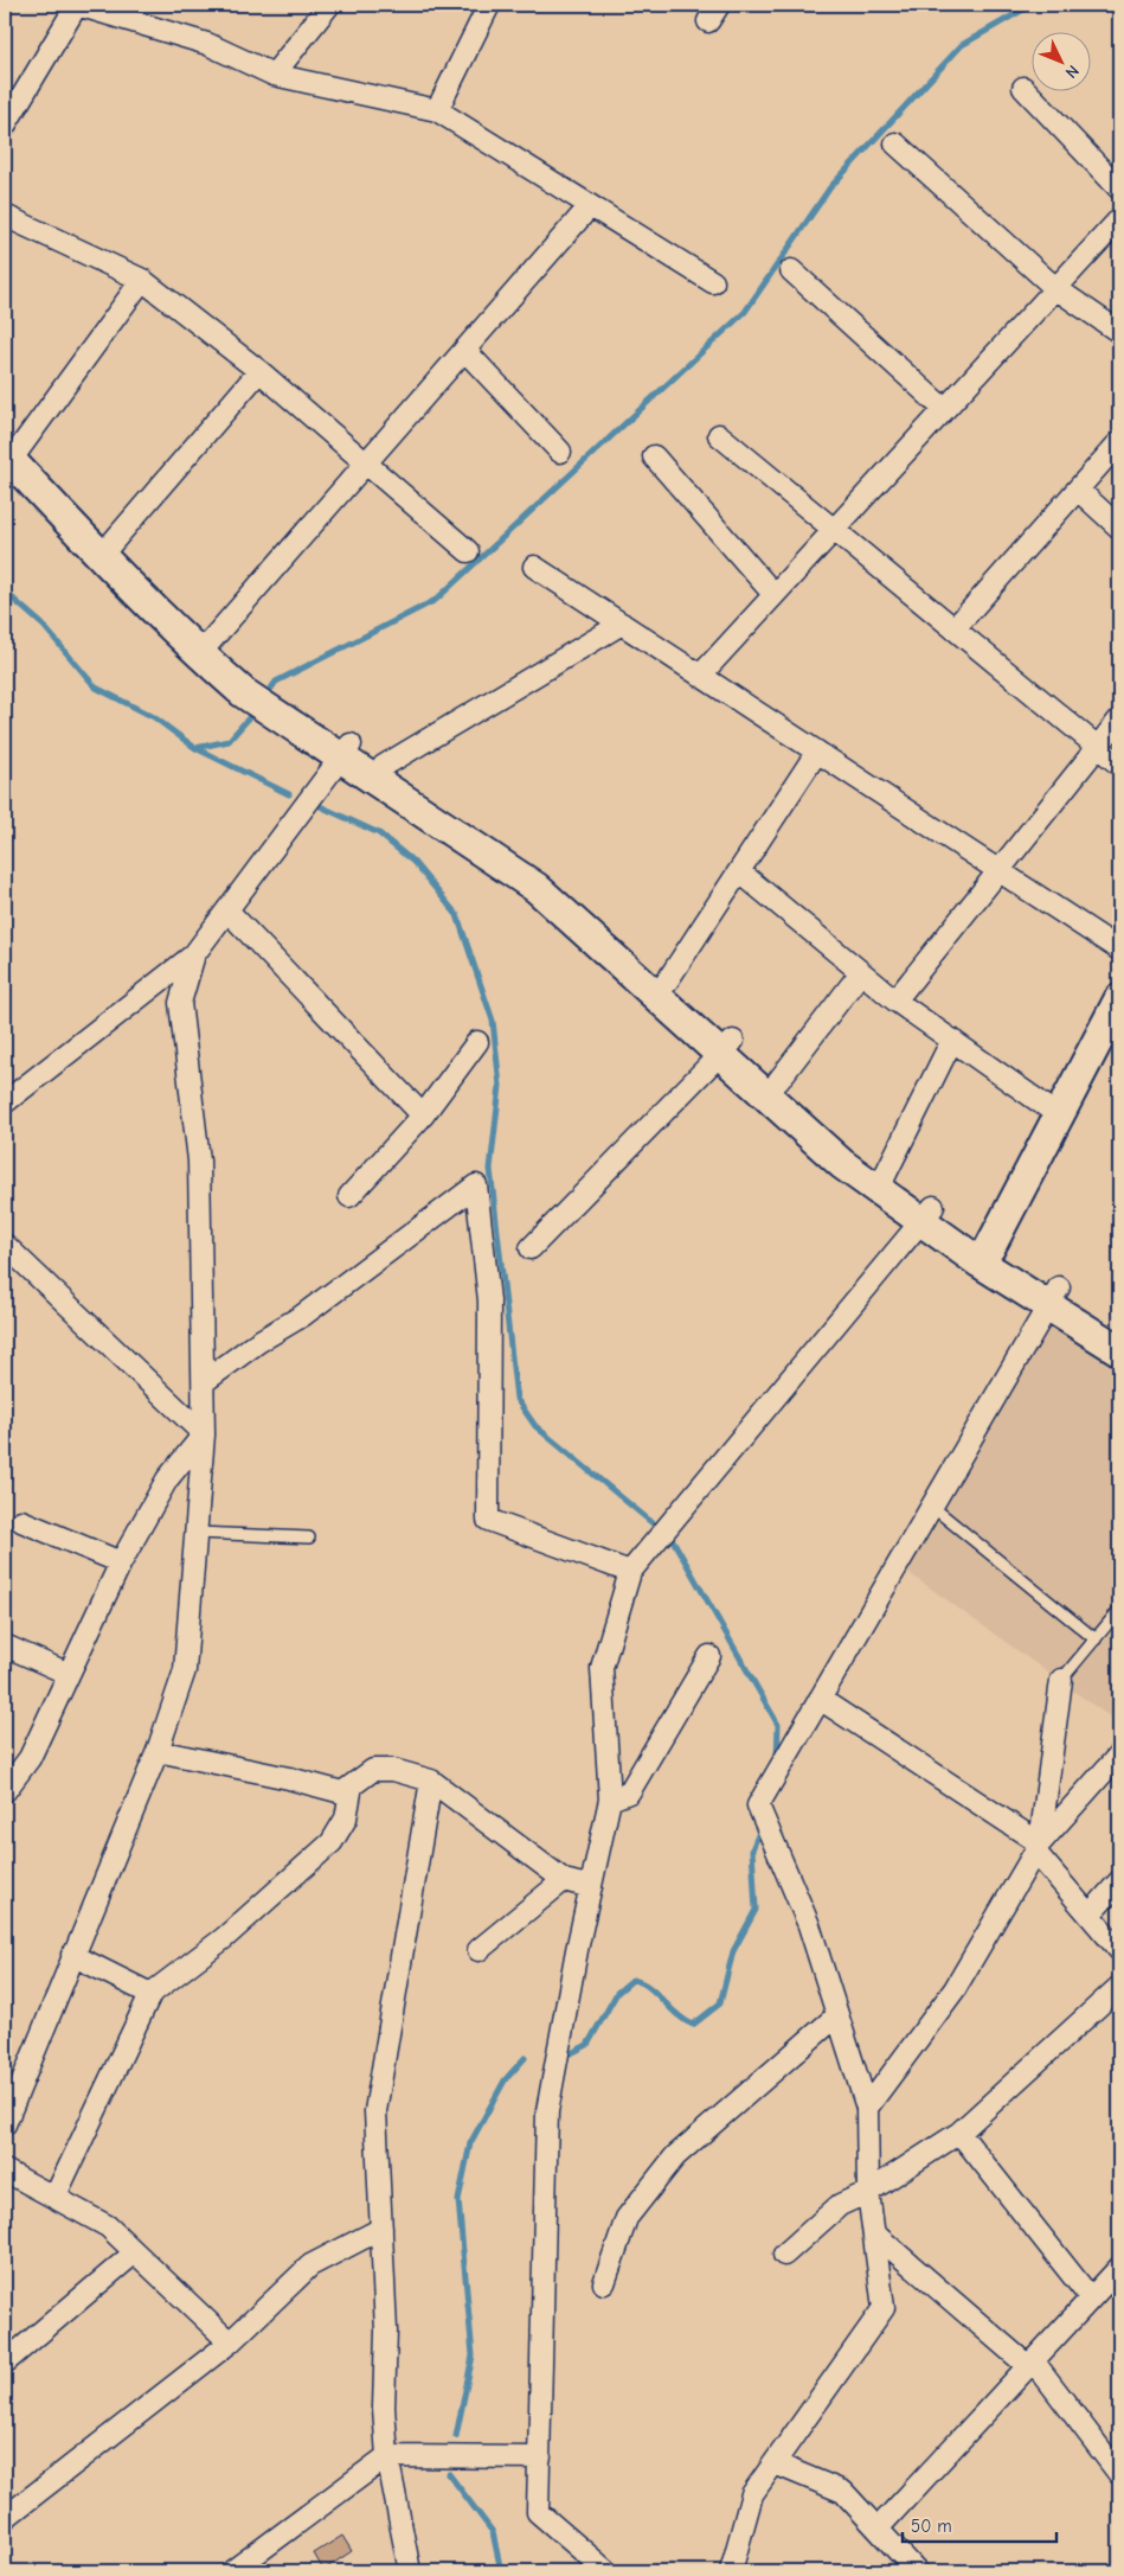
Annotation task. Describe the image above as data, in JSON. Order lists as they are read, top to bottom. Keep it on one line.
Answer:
{"scale_bar":"50 m","north":"bottom right"}
